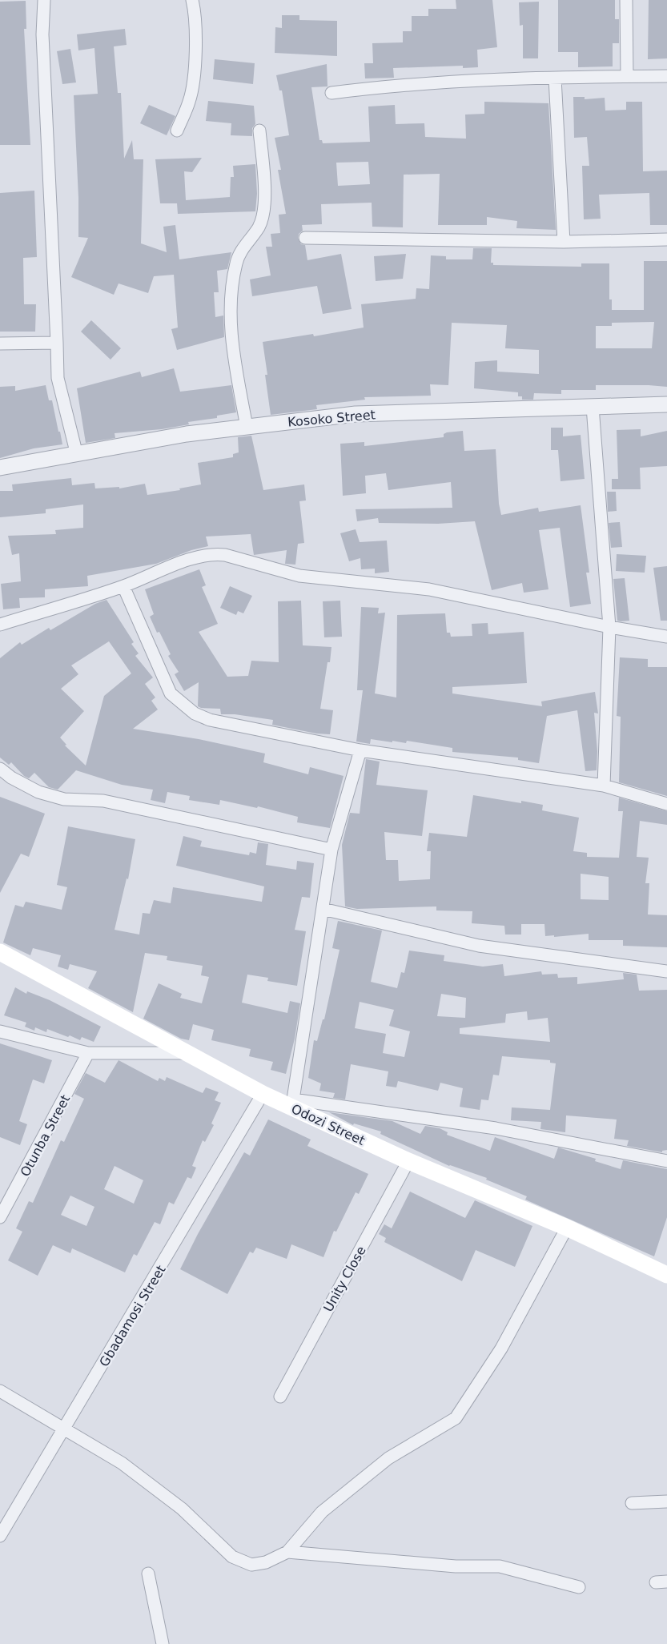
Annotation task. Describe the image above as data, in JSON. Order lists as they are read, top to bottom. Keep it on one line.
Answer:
{"streets":{"main road":["Odozi Street"],"street":["Kosoko Street","Otunba Street","Unity Close","Gbadamosi Street"]},"crossings":[["Odozi Street","Unity Close"],["Odozi Street","Gbadamosi Street"]]}
